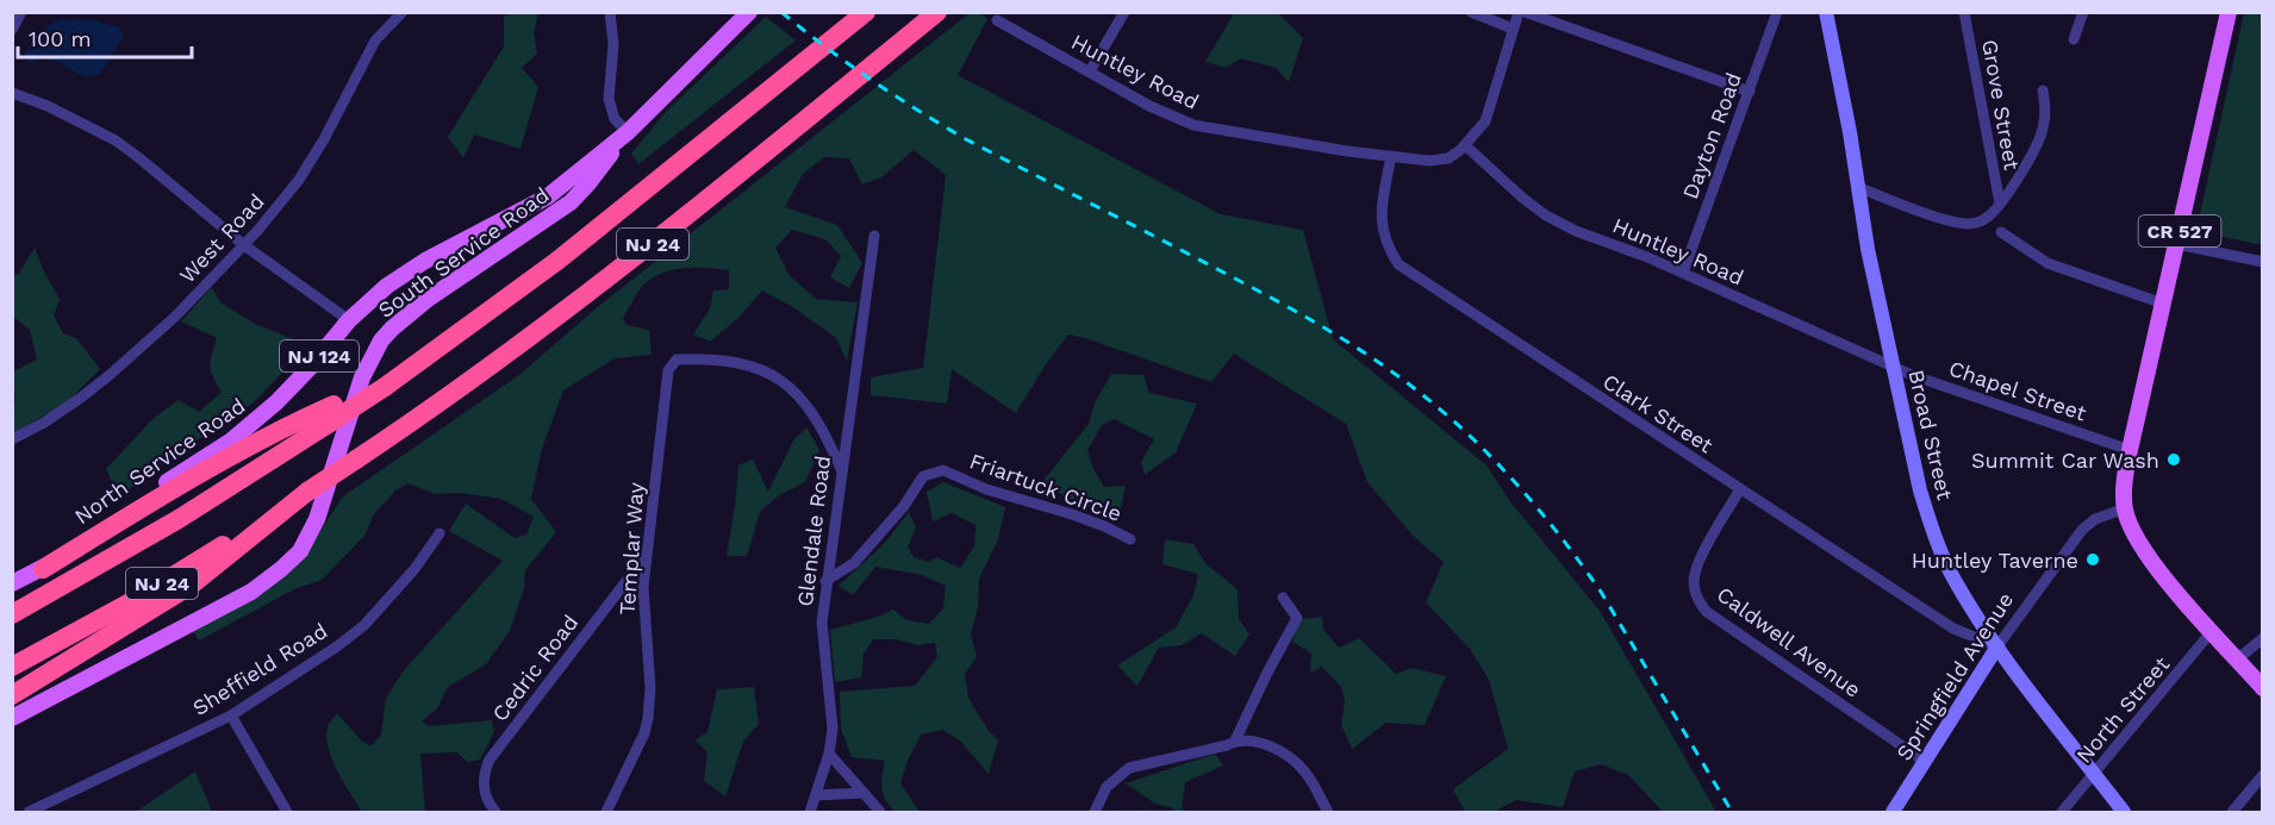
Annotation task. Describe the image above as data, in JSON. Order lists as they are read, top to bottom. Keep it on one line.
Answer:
{"streets":{"highway":["NJ 24"],"main road":["CR 527","South Service Road","NJ 124","Broad Street","North Service Road","Springfield Avenue"],"street":["Huntley Road","Grove Street","Dayton Road","West Road","Chapel Street","Clark Street","Friartuck Circle","Glendale Road","Templar Way","Caldwell Avenue","Cedric Road","Sheffield Road","North Street"]},"crossings":[["Huntley Road","Dayton Road"],["Huntley Road","Chapel Street"],["Huntley Road","Clark Street"],["Huntley Road","Broad Street"],["CR 527","Chapel Street"],["CR 527","Springfield Avenue"],["CR 527","North Street"],["South Service Road","NJ 124"],["South Service Road","North Service Road"],["NJ 124","North Service Road"],["Chapel Street","Broad Street"],["Clark Street","Broad Street"],["Clark Street","Caldwell Avenue"],["Clark Street","Springfield Avenue"],["Broad Street","Springfield Avenue"],["Broad Street","North Street"],["Friartuck Circle","Glendale Road"],["Glendale Road","Templar Way"],["Templar Way","Cedric Road"],["Caldwell Avenue","Springfield Avenue"]],"places":["Summit Car Wash","Huntley Taverne"],"scale_bar":"100 m"}
